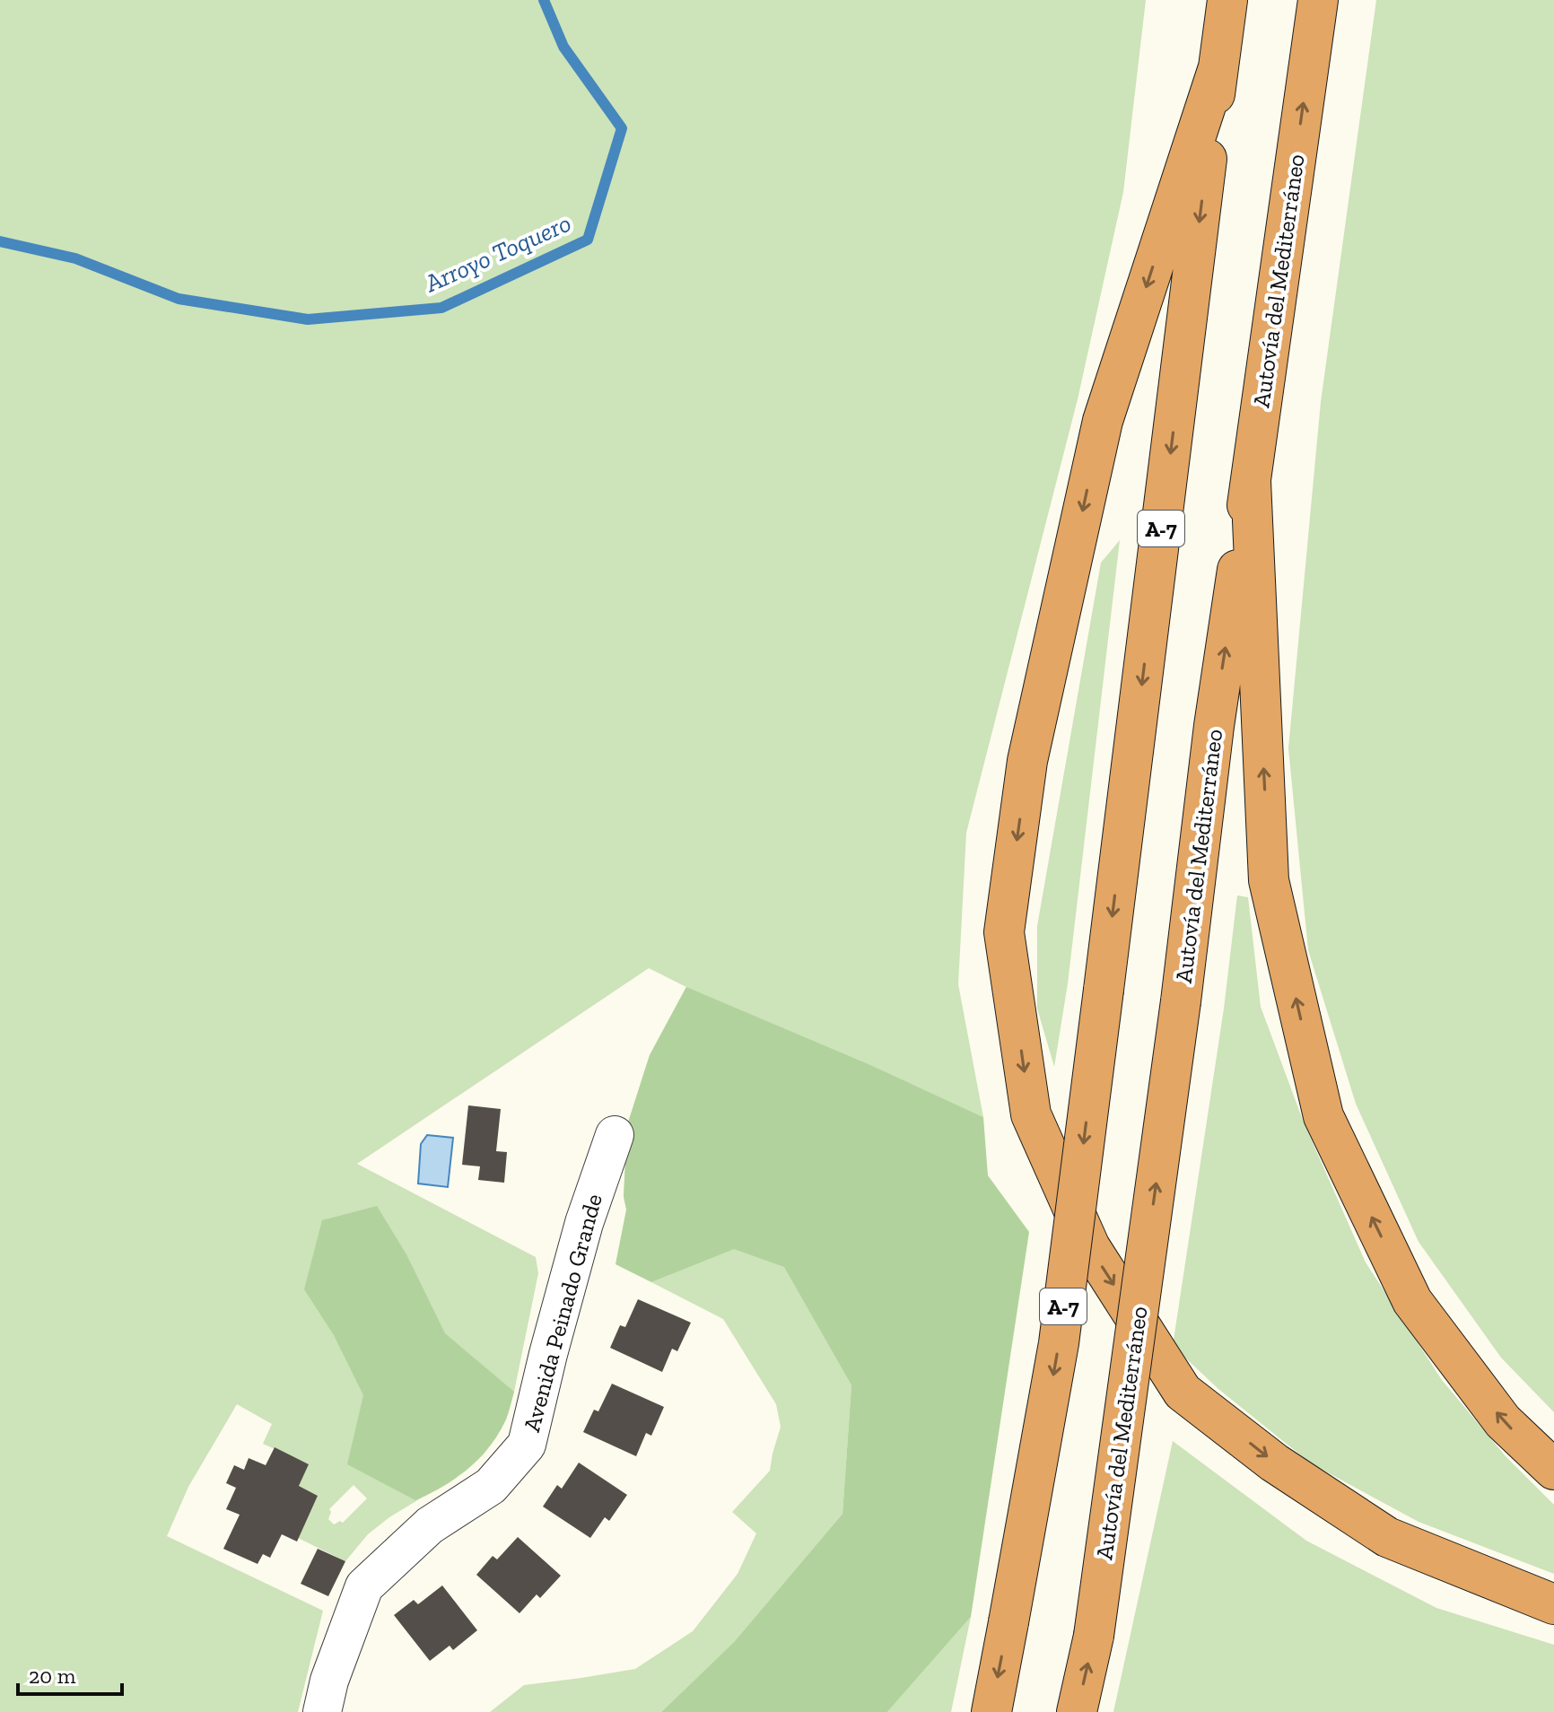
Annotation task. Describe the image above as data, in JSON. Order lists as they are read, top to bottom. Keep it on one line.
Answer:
{"streets":{"highway":["Autovía del Mediterráneo","A-7"],"street":["Avenida Peinado Grande"]},"water":["Arroyo Toquero"],"scale_bar":"20 m"}
